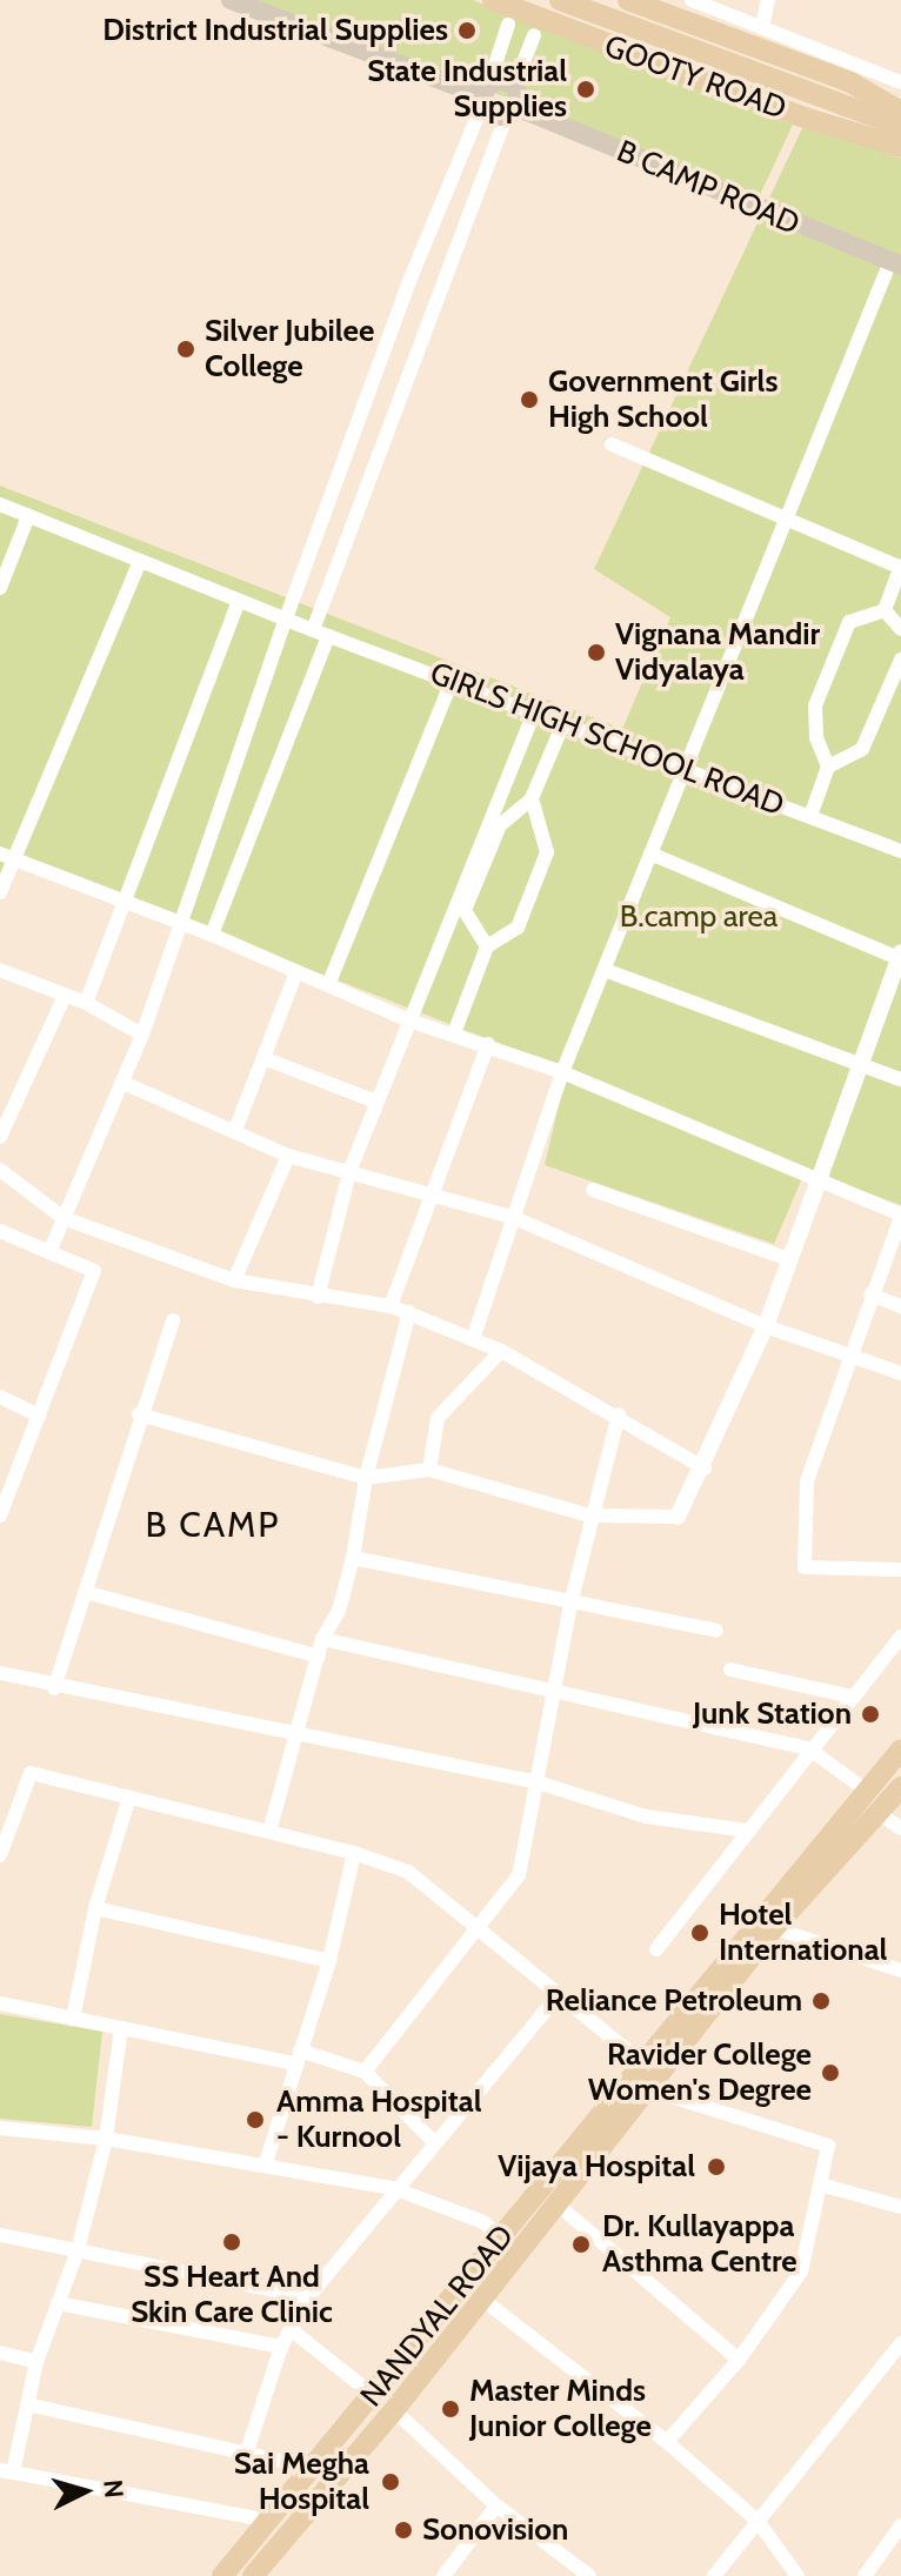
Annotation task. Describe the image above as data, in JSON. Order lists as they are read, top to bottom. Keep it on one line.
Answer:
{"streets":{"main road":["GOOTY ROAD","B CAMP ROAD","NANDYAL ROAD"],"street":["GIRLS HIGH SCHOOL ROAD"]},"districts":["B CAMP"],"parks":["B.camp area"],"places":["District Industrial Supplies","State Industrial Supplies","Silver Jubilee College","Government Girls High School","Vignana Mandir Vidyalaya","Junk Station","Hotel International","Reliance Petroleum","Ravider College Women's Degree","Amma Hospital - Kurnool","Vijaya Hospital","SS Heart And Skin Care Clinic","Dr. Kullayappa Asthma Centre","Master Minds Junior College","Sai Megha Hospital","Sonovision"],"north":"right"}
